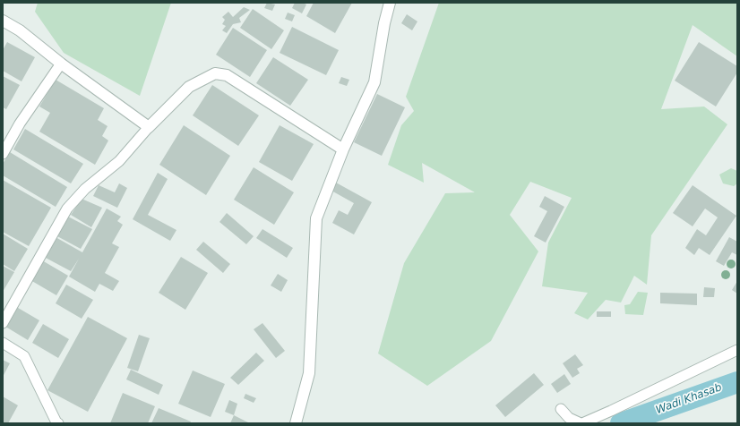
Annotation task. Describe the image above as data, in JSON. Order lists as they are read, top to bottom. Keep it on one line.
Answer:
{"water":["Wadi Khasab"]}
